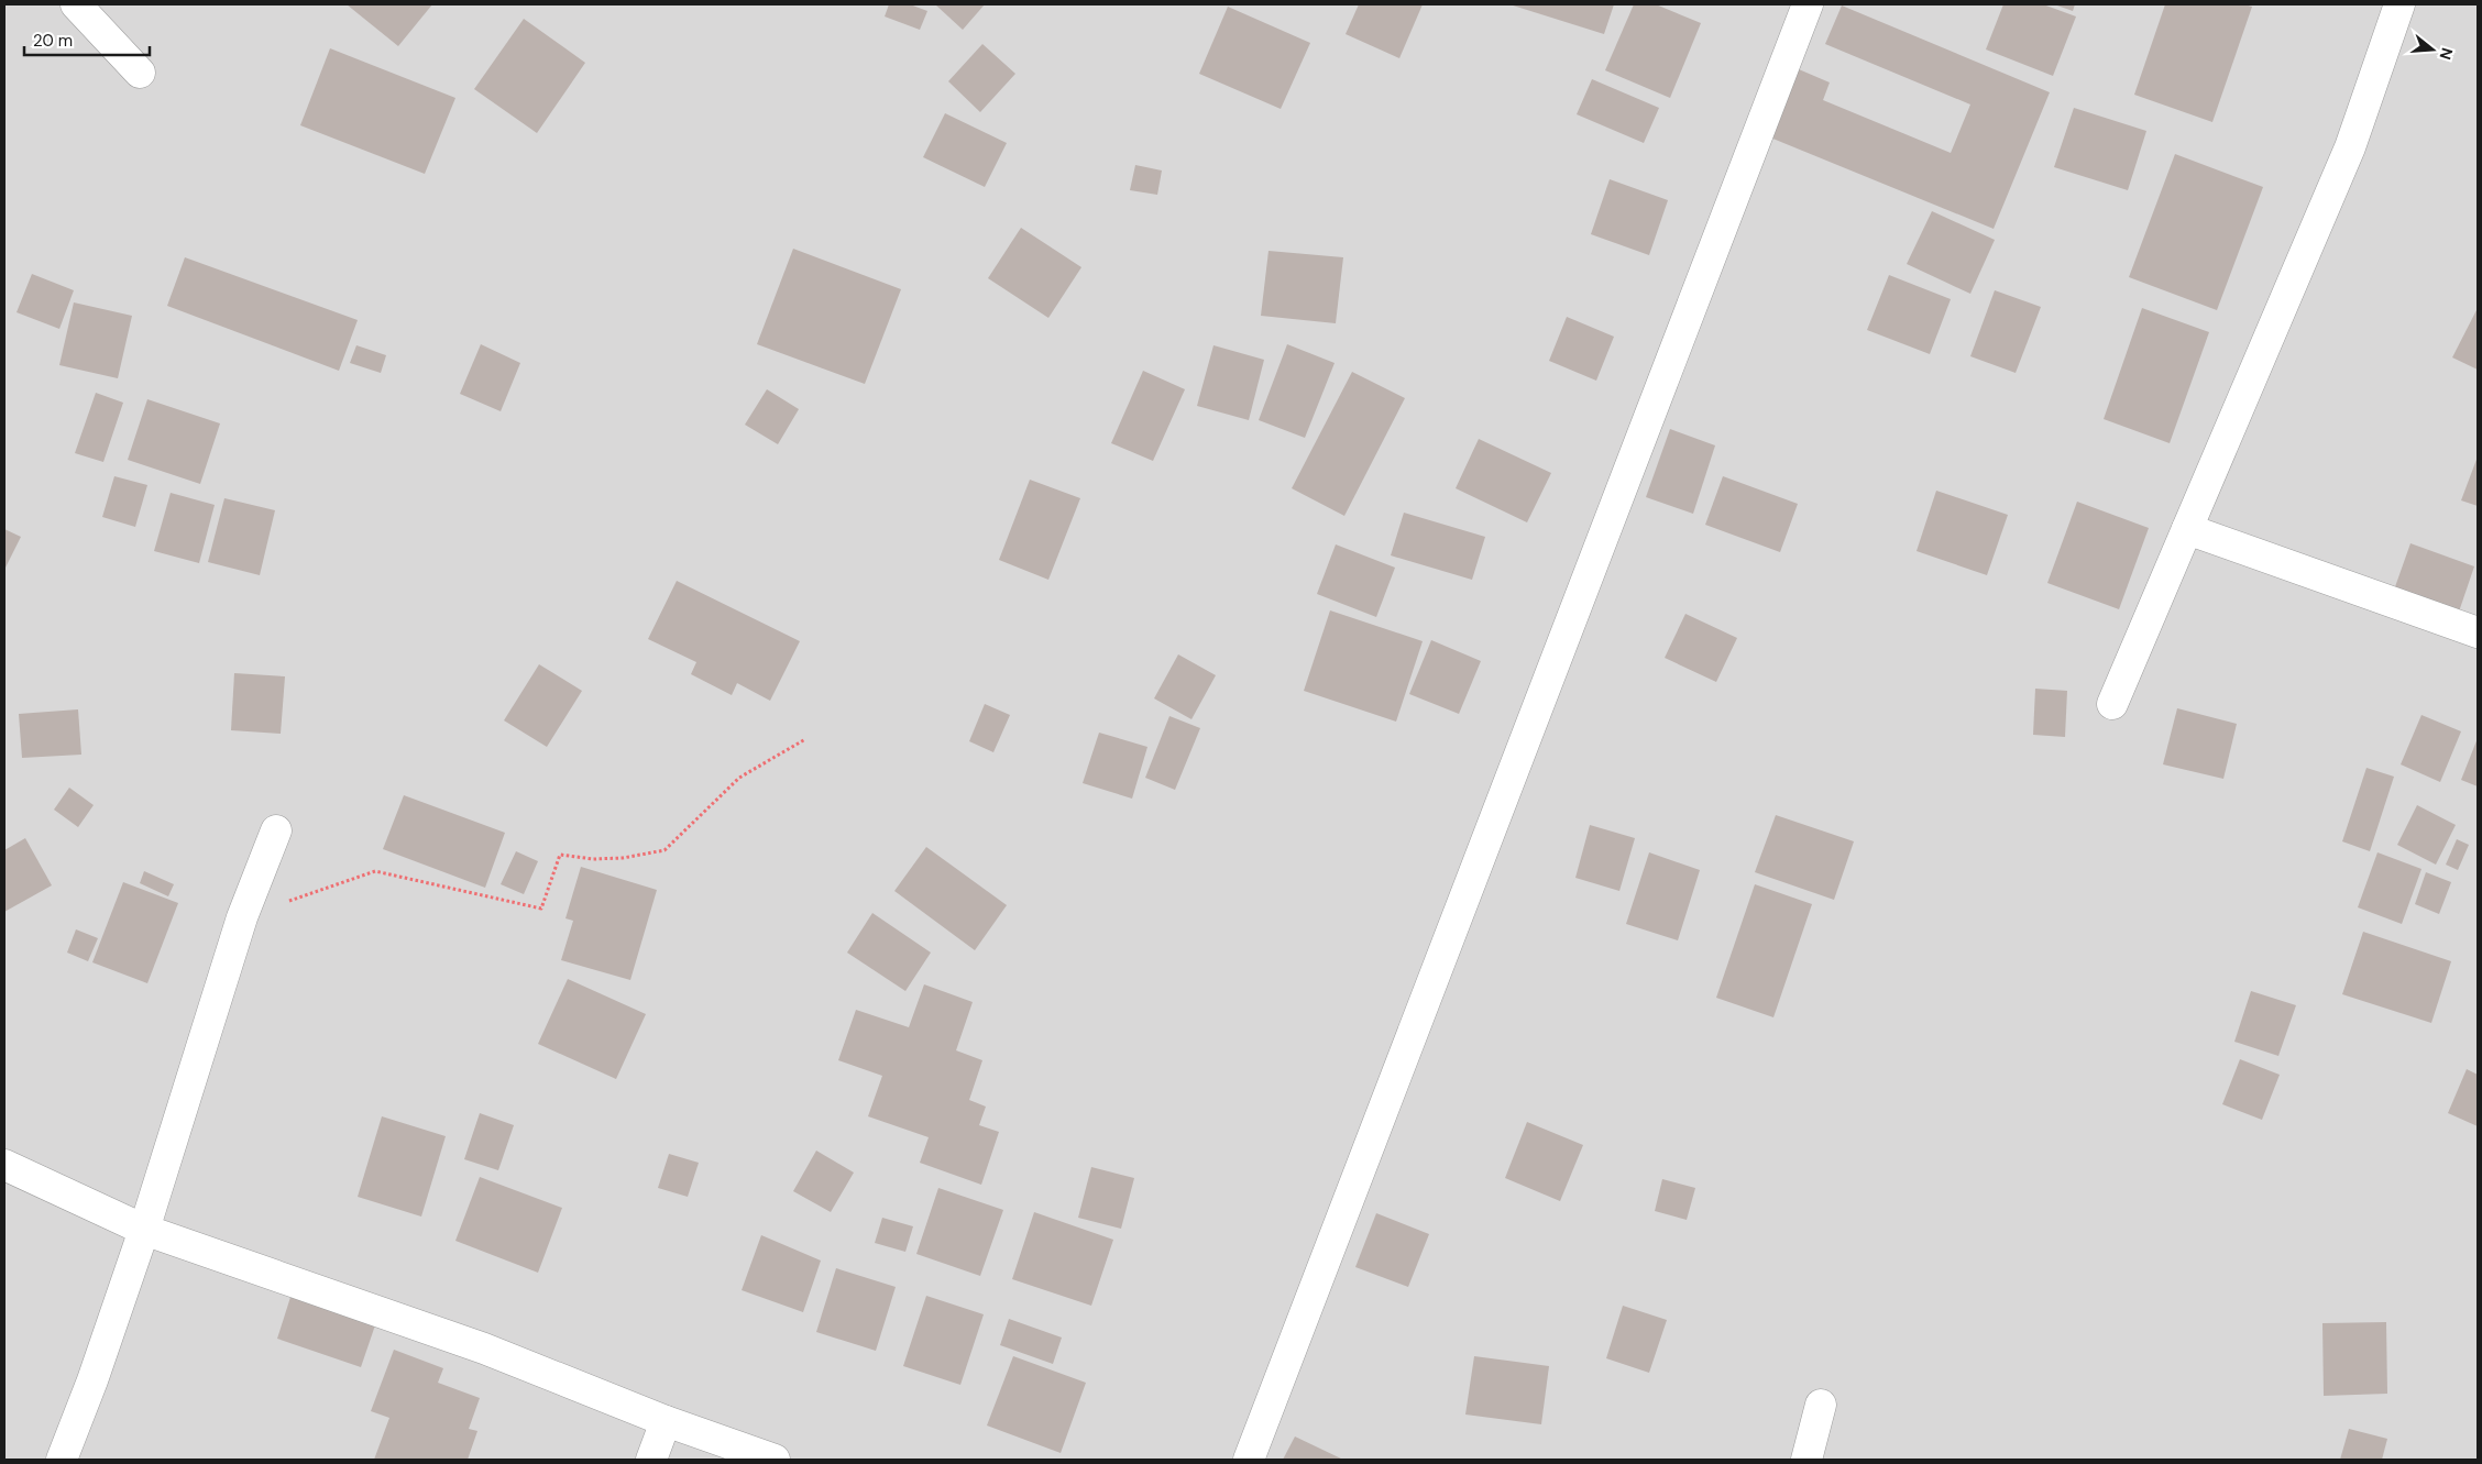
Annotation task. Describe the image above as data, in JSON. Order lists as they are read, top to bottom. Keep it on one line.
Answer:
{"scale_bar":"20 m","north":"right"}
